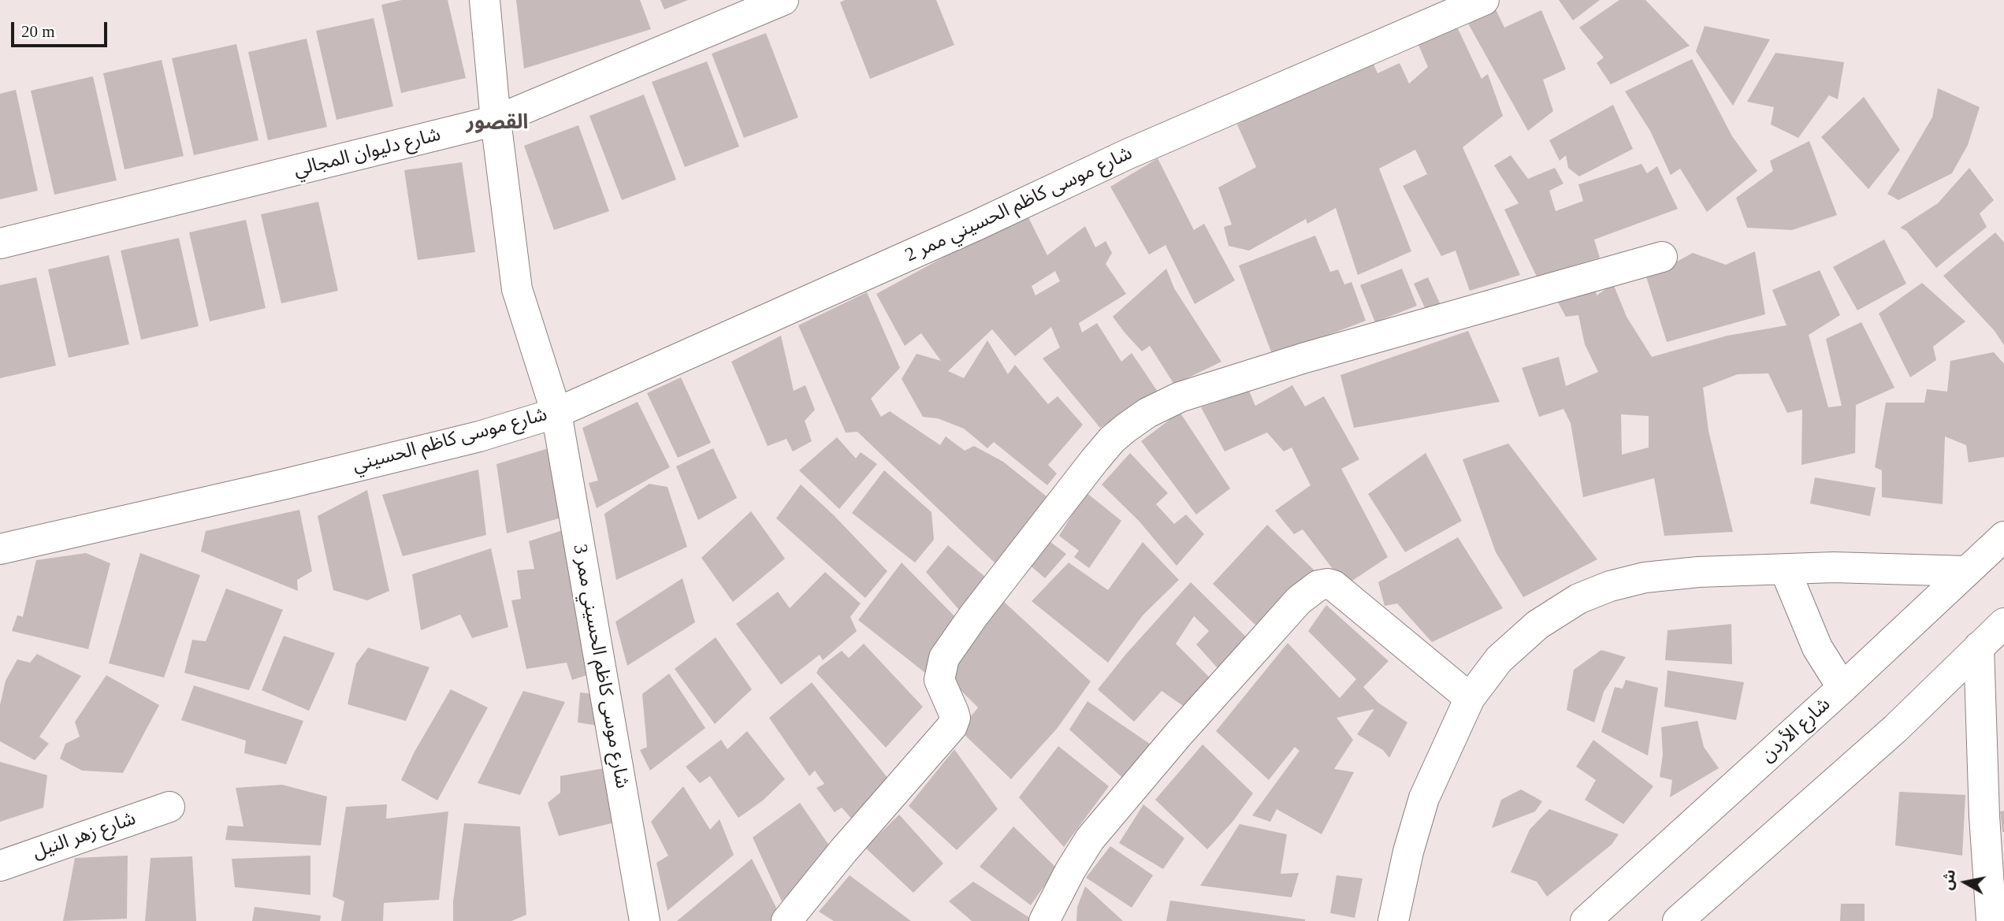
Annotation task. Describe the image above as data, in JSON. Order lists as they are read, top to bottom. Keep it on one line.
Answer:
{"streets":{"main road":["شارع دليوان المجالي","شارع موسى كاظم الحسيني ممر 2","شارع موسى كاظم الحسيني","شارع موسى كاظم الحسيني ممر 3","شارع الأردن","شارع زهر النيل"]},"crossings":[["شارع دليوان المجالي","شارع موسى كاظم الحسيني"],["شارع موسى كاظم الحسيني ممر 2","شارع موسى كاظم الحسيني"],["شارع موسى كاظم الحسيني ممر 2","شارع موسى كاظم الحسيني ممر 3"],["شارع موسى كاظم الحسيني","شارع موسى كاظم الحسيني ممر 3"]],"districts":["القصور"],"scale_bar":"20 m","north":"left"}
